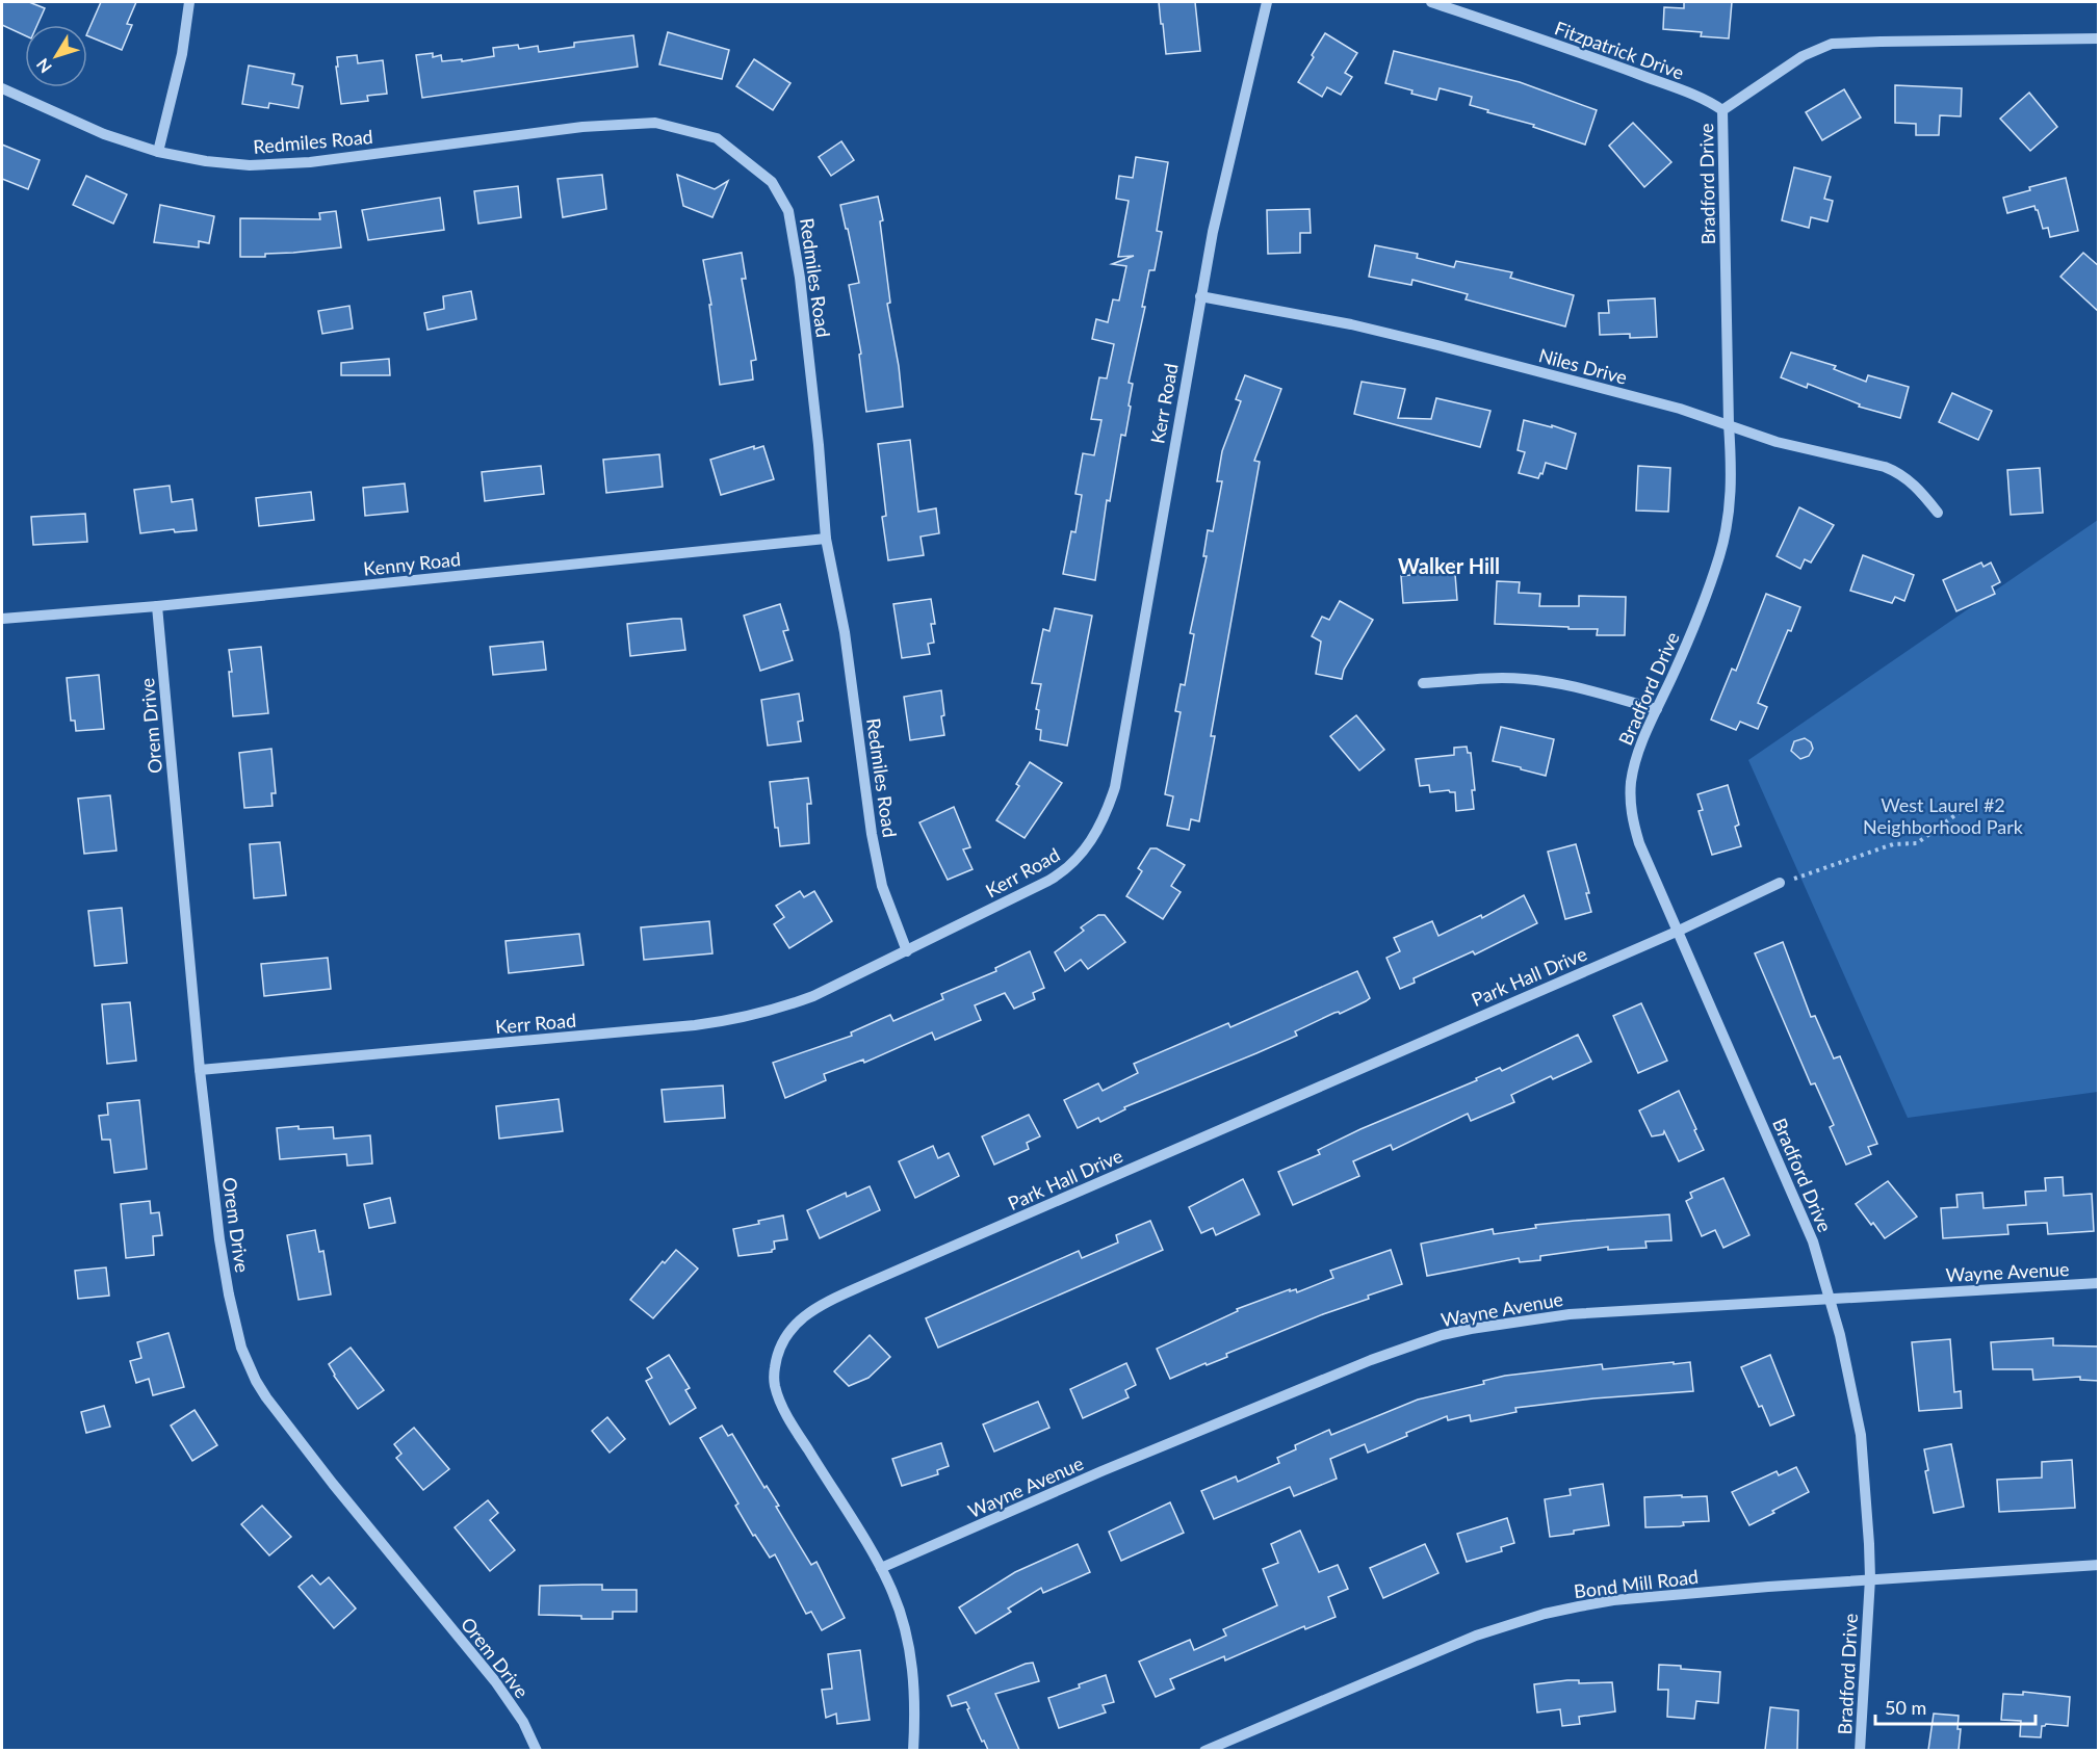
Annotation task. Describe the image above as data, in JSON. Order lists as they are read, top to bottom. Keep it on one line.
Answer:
{"streets":{"street":["Fitzpatrick Drive","Redmiles Road","Bradford Drive","Niles Drive","Kerr Road","Kenny Road","Orem Drive","Park Hall Drive","Wayne Avenue","Bond Mill Road"]},"crossings":[["Fitzpatrick Drive","Bradford Drive"],["Redmiles Road","Kerr Road"],["Redmiles Road","Kenny Road"],["Bradford Drive","Niles Drive"],["Bradford Drive","Park Hall Drive"],["Bradford Drive","Wayne Avenue"],["Bradford Drive","Bond Mill Road"],["Niles Drive","Kerr Road"],["Kerr Road","Orem Drive"],["Kenny Road","Orem Drive"],["Park Hall Drive","Wayne Avenue"]],"districts":["Walker Hill"],"parks":["West Laurel #2 Neighborhood Park"],"scale_bar":"50 m","north":"bottom left"}
